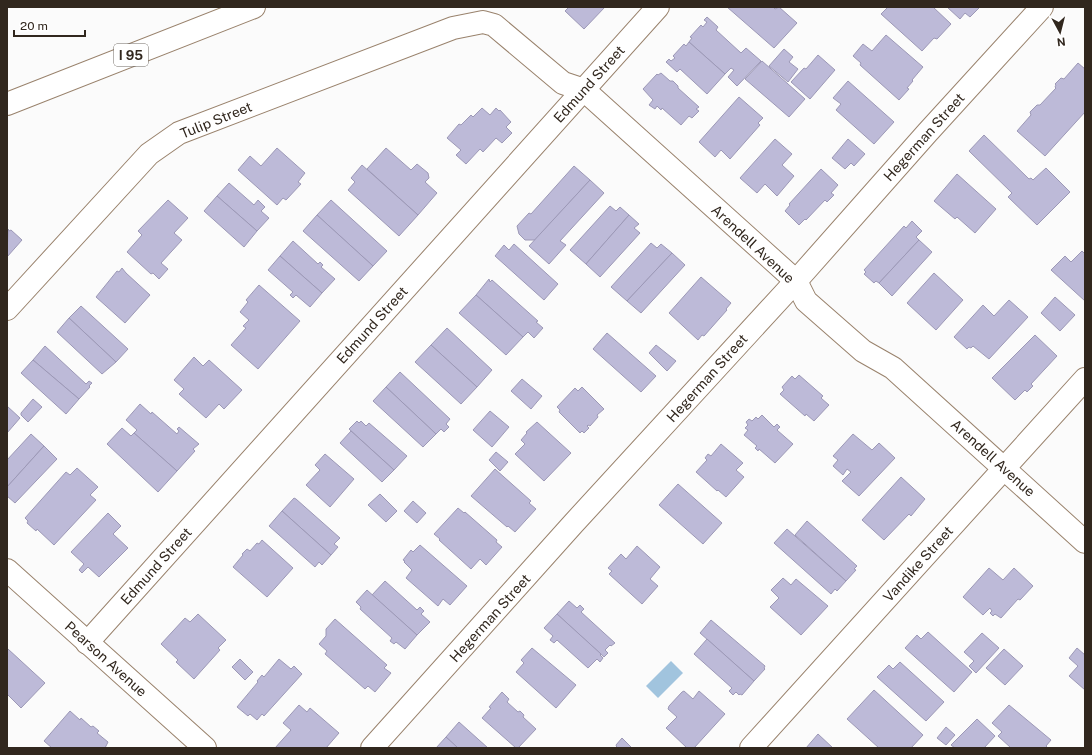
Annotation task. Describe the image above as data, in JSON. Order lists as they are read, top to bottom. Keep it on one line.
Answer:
{"streets":{"main road":["I 95","Edmund Street","Tulip Street","Hegerman Street","Arendell Avenue","Vandike Street","Pearson Avenue"]},"crossings":[["Edmund Street","Arendell Avenue"],["Edmund Street","Pearson Avenue"],["Tulip Street","Arendell Avenue"],["Hegerman Street","Arendell Avenue"],["Arendell Avenue","Vandike Street"]],"scale_bar":"20 m","north":"bottom"}
